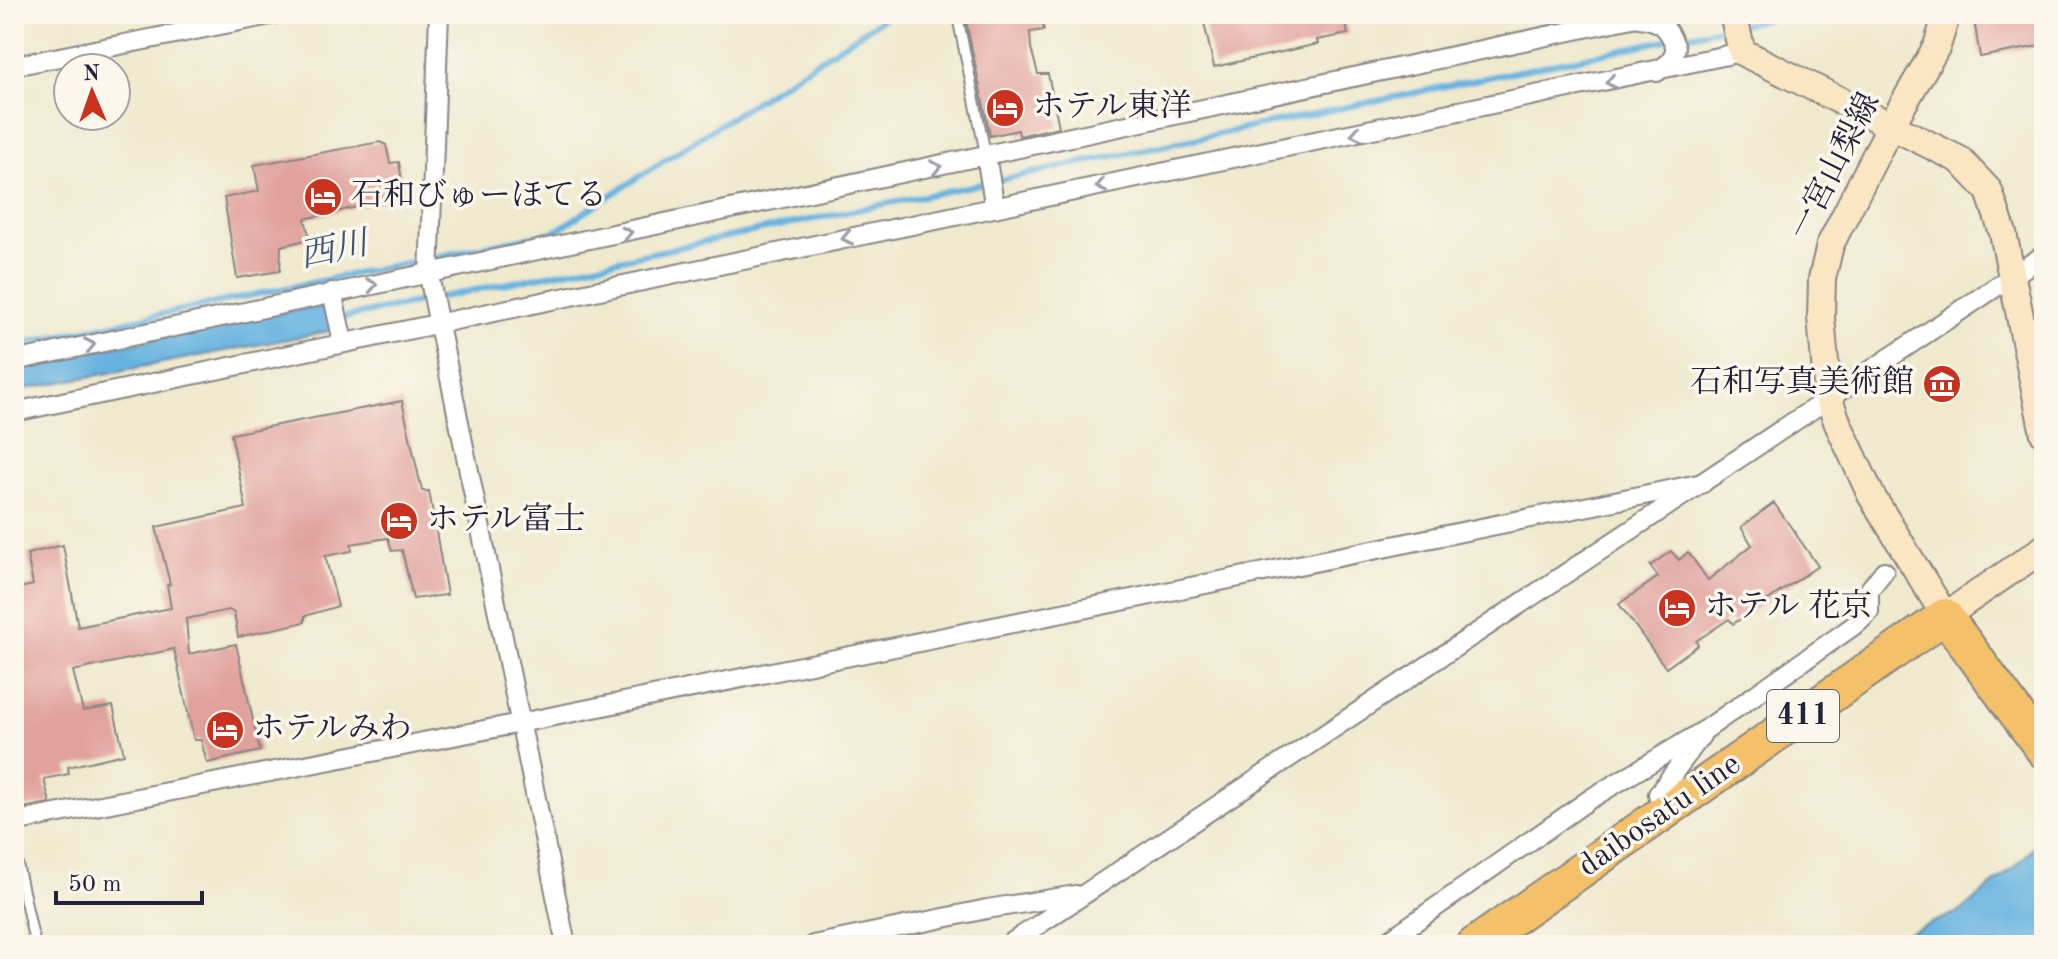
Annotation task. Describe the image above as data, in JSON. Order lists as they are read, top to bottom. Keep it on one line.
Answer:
{"streets":{"highway":["411","daibosatu line"],"main road":["一宮山梨線"]},"crossings":[["一宮山梨線","daibosatu line"]],"water":["西川"],"places":{"hotel":["ホテル東洋","石和びゅーほてる","ホテル富士","ホテル 花京","ホテルみわ"],"museum":["石和写真美術館"]},"scale_bar":"50 m","north":"top"}
